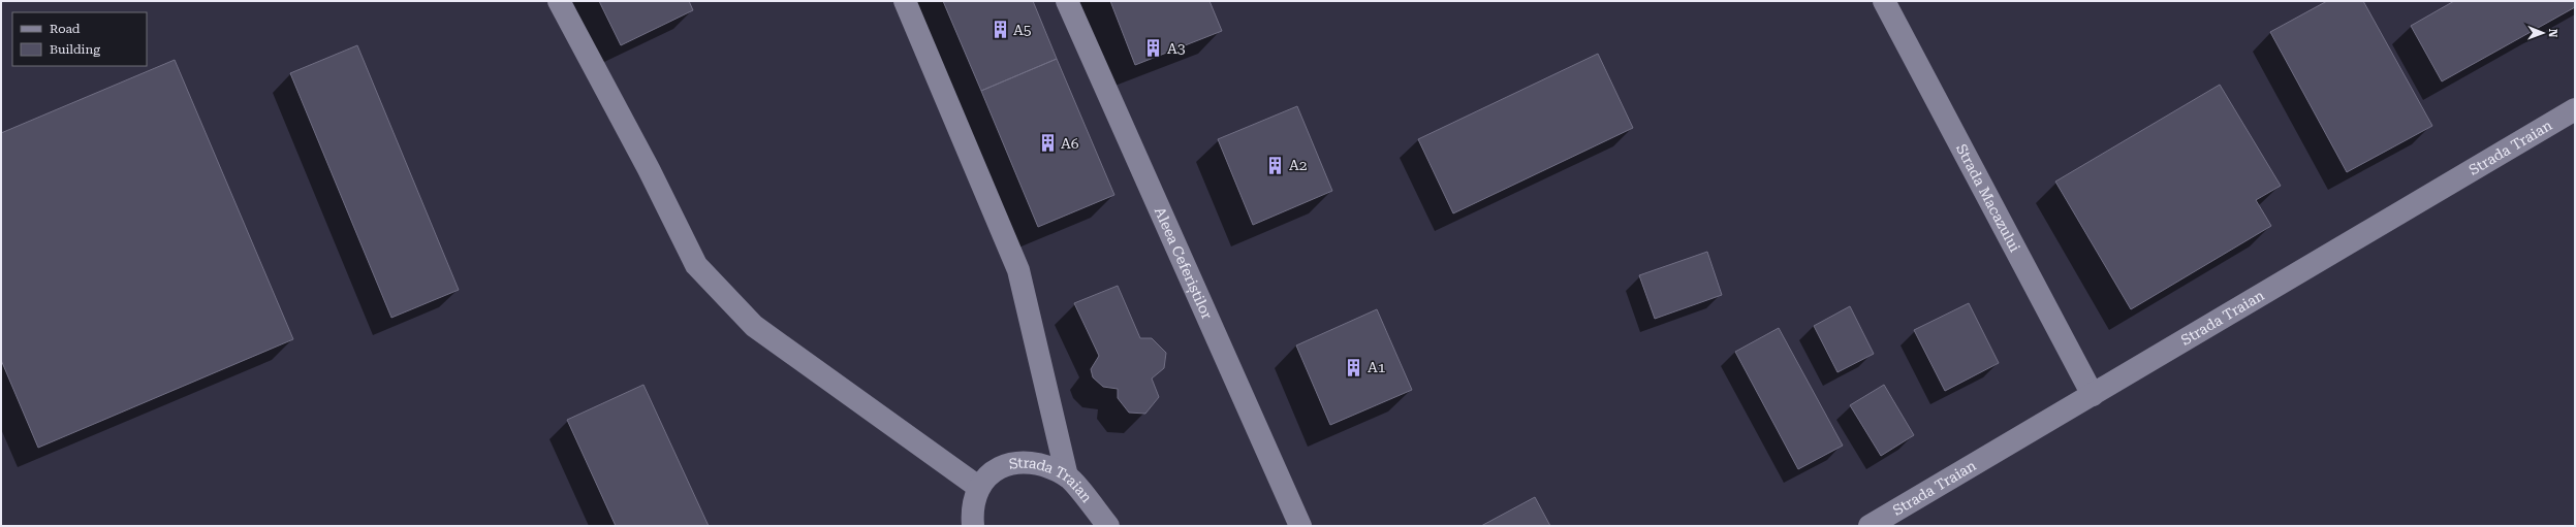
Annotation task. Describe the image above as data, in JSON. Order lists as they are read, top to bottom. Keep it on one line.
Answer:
{"streets":{"street":["Strada Traian","Strada Macazului","Aleea Ceferiștilor"]},"crossings":[["Strada Traian","Strada Macazului"]],"places":{"building":["A5","A3","A6","A2","A1"]},"legend":["Road","Building"],"north":"right"}
